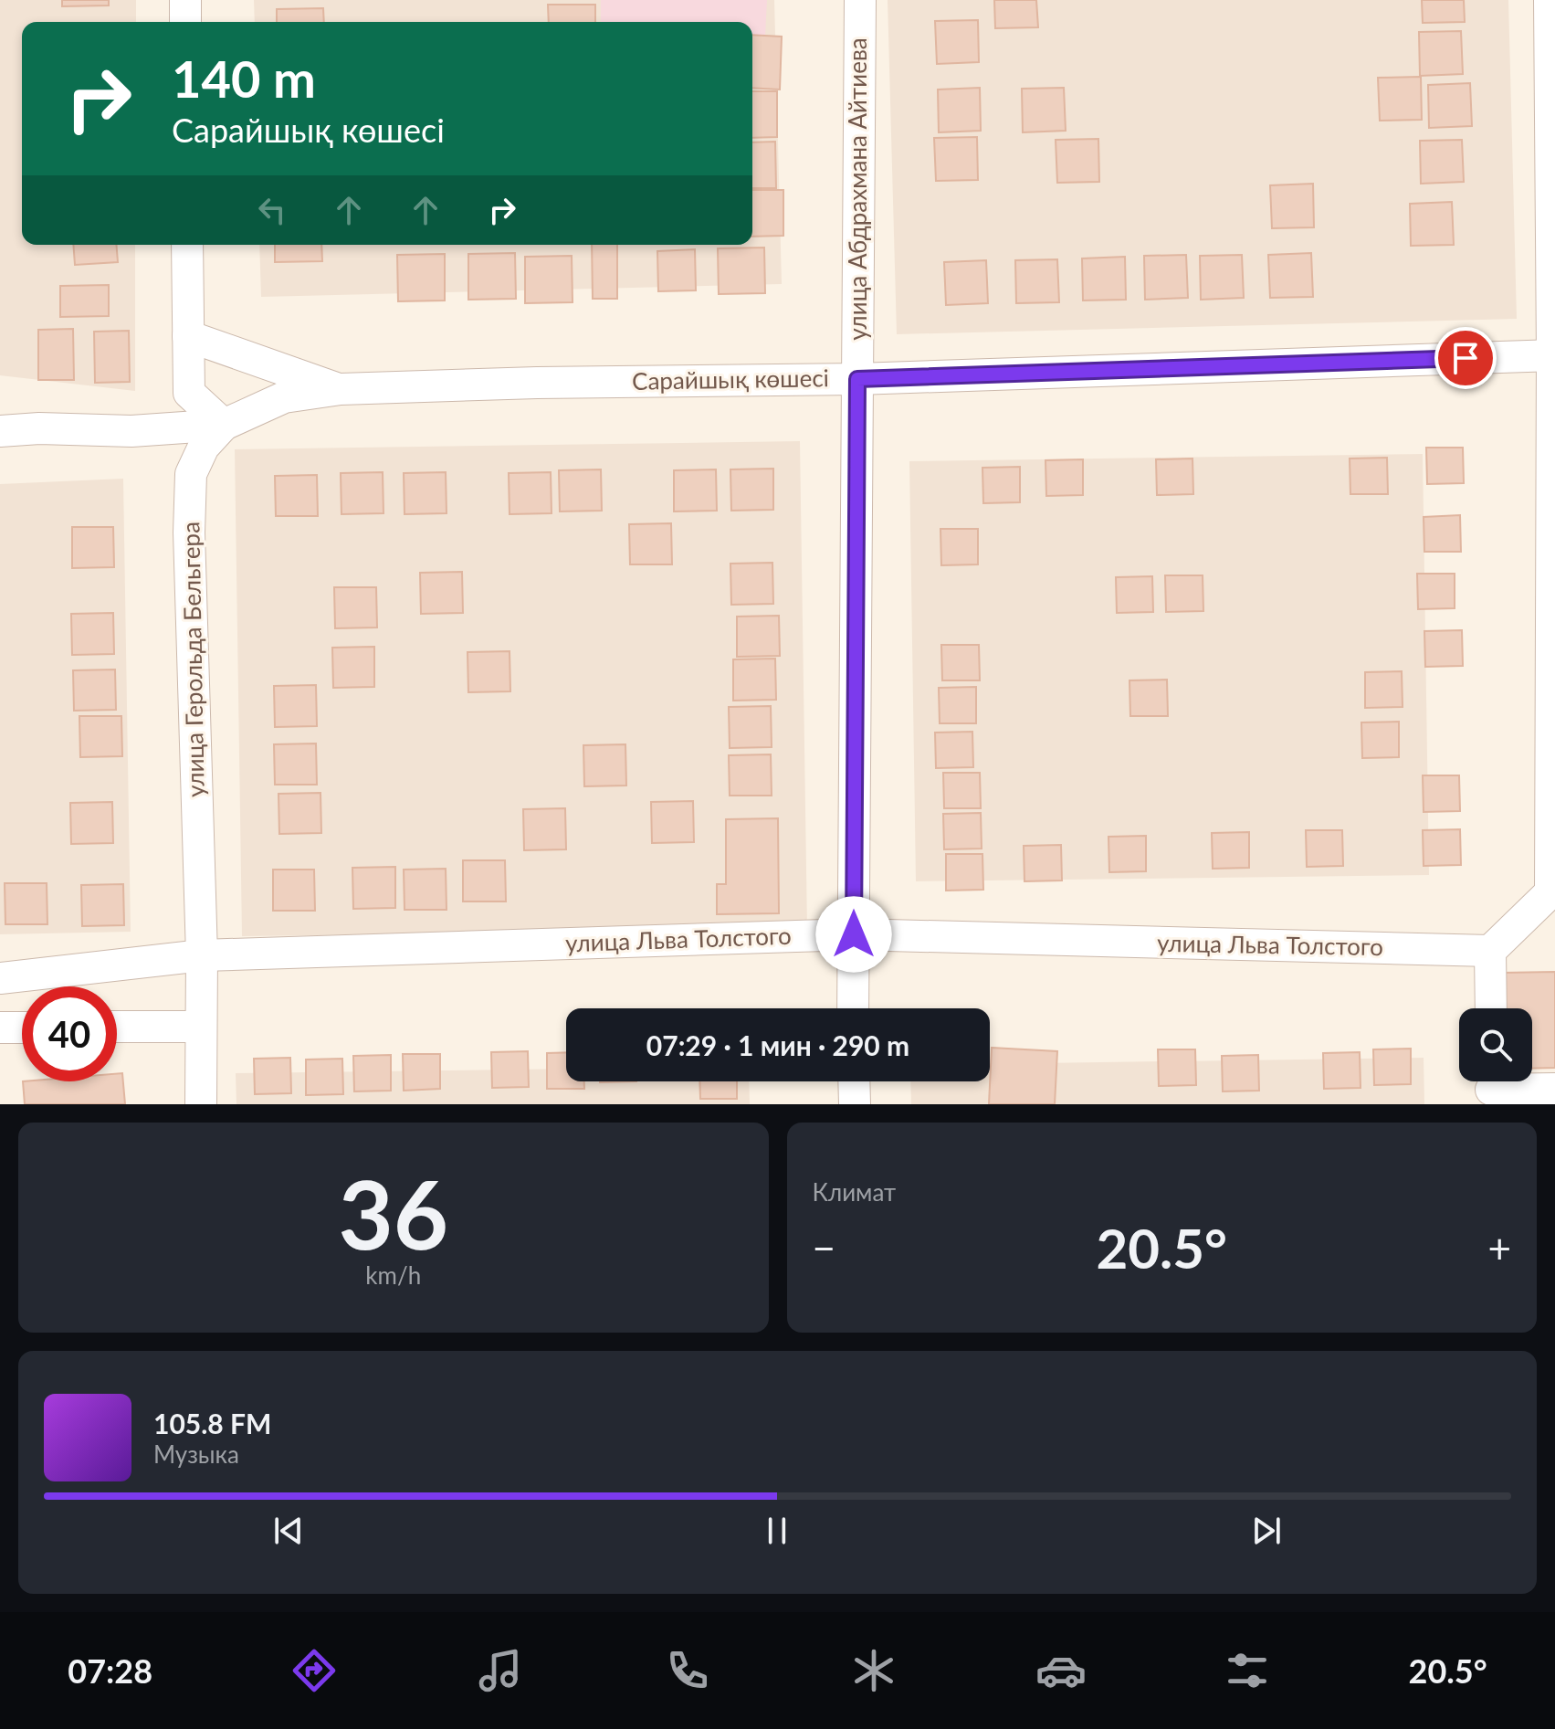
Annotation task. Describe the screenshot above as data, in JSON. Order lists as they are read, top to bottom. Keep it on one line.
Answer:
{"streets":{"street":["улица Абдрахмана Айтиева","Сарайшық көшесі","улица Герольда Бельгера","улица Льва Толстого"]},"crossings":[["улица Абдрахмана Айтиева","Сарайшық көшесі"],["улица Абдрахмана Айтиева","улица Льва Толстого"],["Сарайшық көшесі","улица Герольда Бельгера"],["улица Герольда Бельгера","улица Льва Толстого"]],"page":{"turn":["140 m","Сарайшық көшесі"],"limit":"40","trip":"07:29 · 1 мин · 290 m","tile":[["36","km/h"],"Климат"],"heat":["−","20.5°","+"],"song":["105.8 FM","Музыка"],"tabs":["07:28","20.5°"]}}
